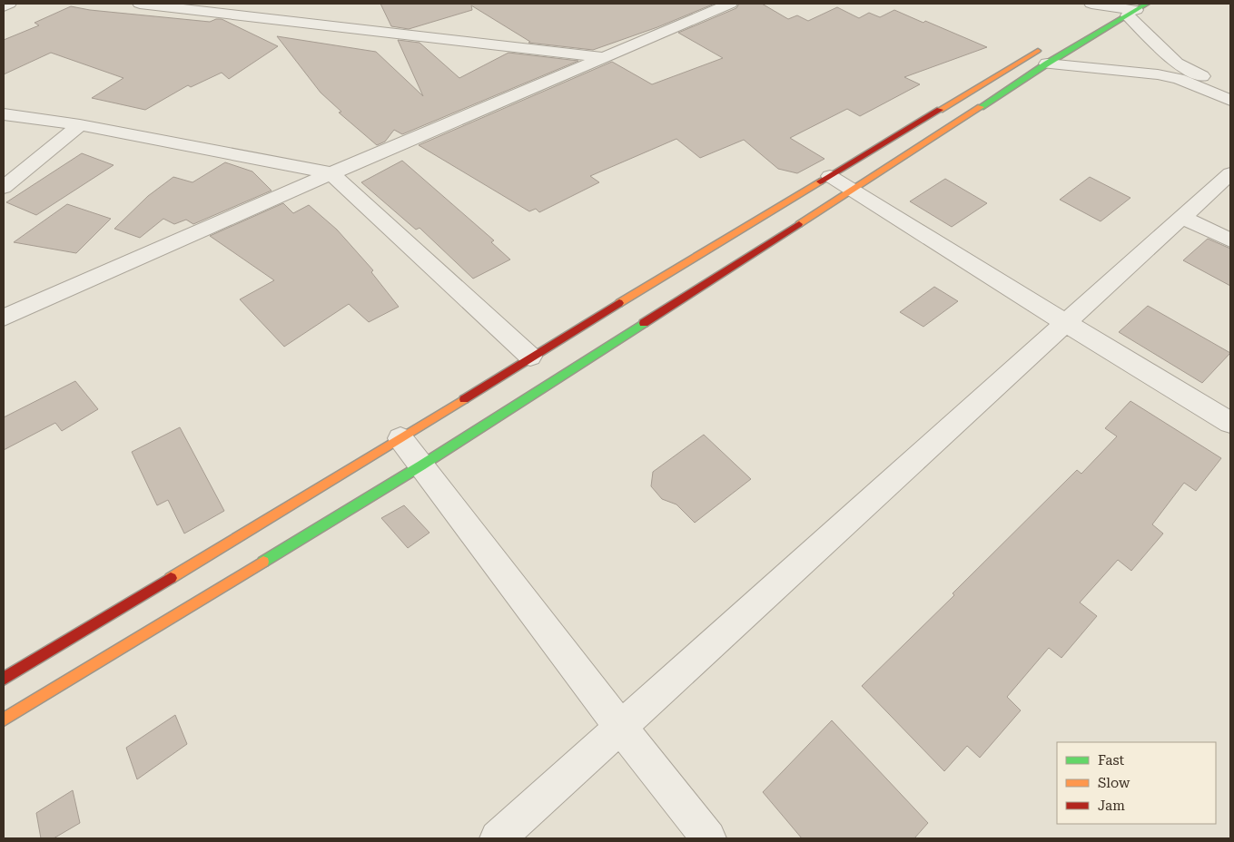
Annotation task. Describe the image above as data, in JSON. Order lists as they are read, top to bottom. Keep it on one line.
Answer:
{"legend":["Fast","Slow","Jam"]}
